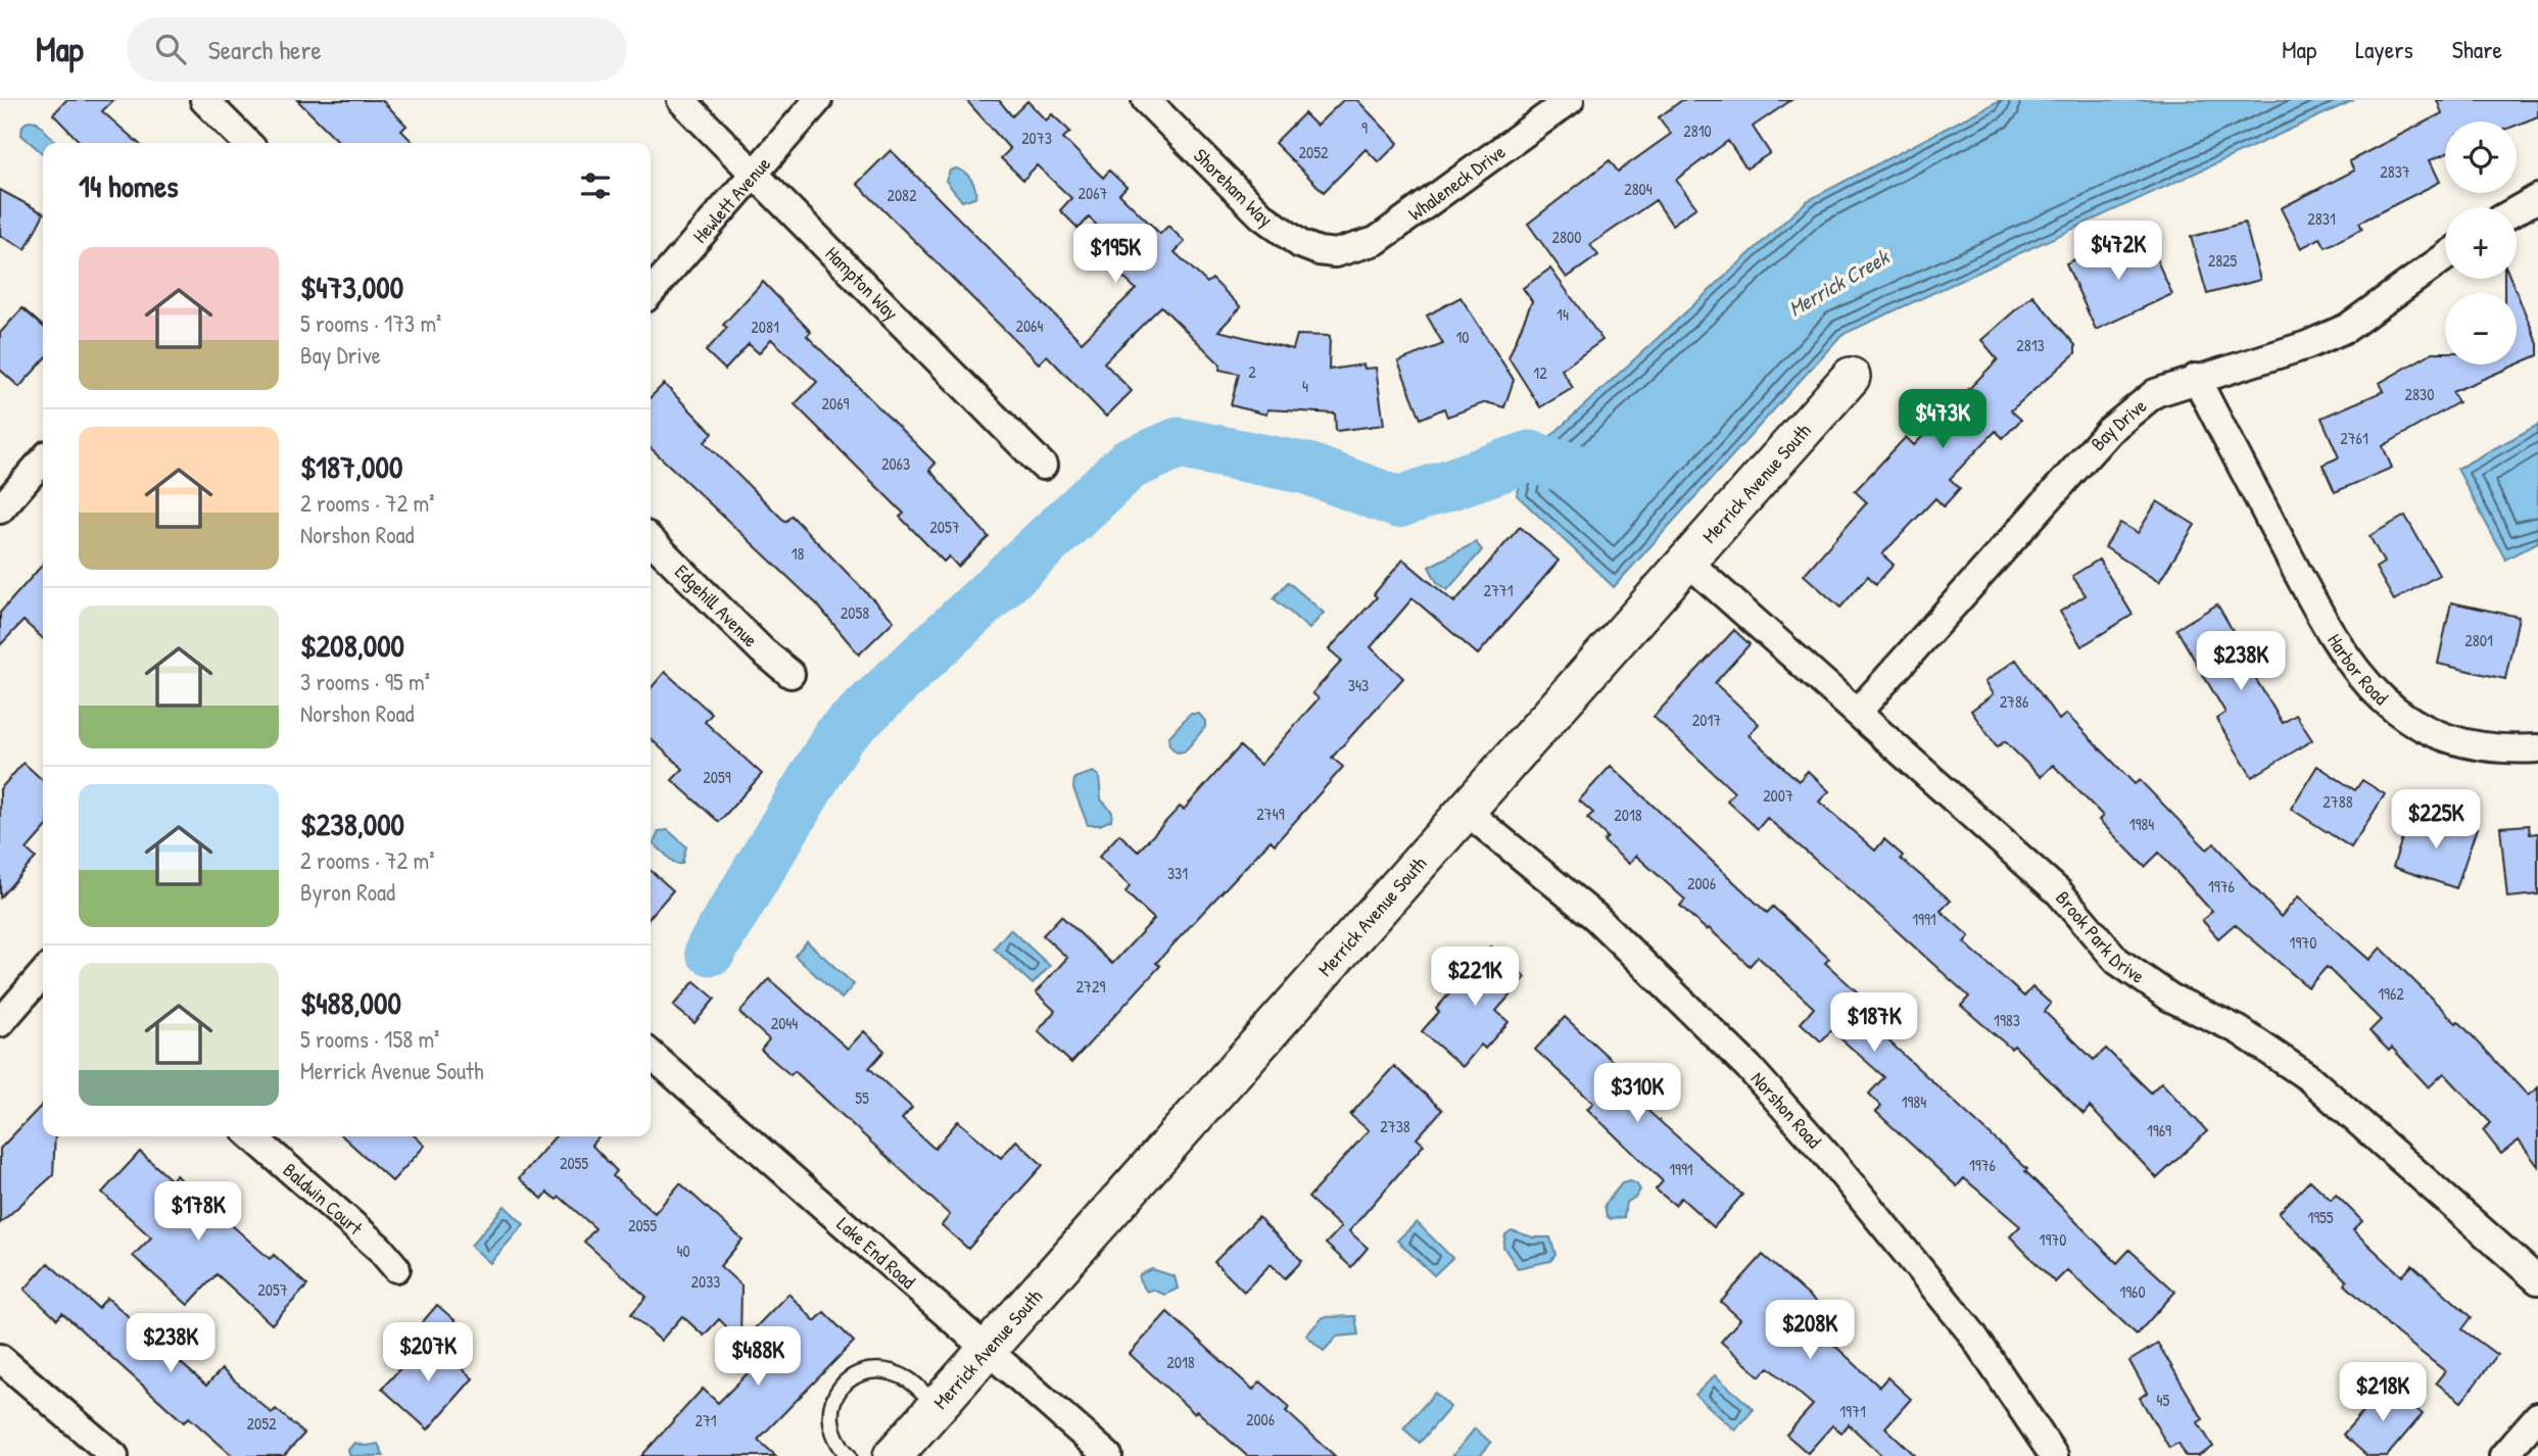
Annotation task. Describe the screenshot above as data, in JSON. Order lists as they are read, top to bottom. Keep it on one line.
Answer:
{"streets":{"street":["Whaleneck Drive","Shoreham Way","Hewlett Avenue","Hampton Way","Bay Drive","Merrick Avenue South","Edgehill Avenue","Harbor Road","Brook Park Drive","Norshon Road","Baldwin Court","Lake End Road"]},"crossings":[["Whaleneck Drive","Shoreham Way"],["Hewlett Avenue","Hampton Way"],["Bay Drive","Harbor Road"],["Bay Drive","Brook Park Drive"],["Merrick Avenue South","Brook Park Drive"],["Merrick Avenue South","Norshon Road"],["Merrick Avenue South","Lake End Road"]],"water":["Merrick Creek"],"house_numbers":["9","2810","2073","2052","2837","2804","2067","2082","2831","2800","2825","14","2064","2081","10","2813","2","12","4","2830","2069","2761","2063","2057","18","2771","2058","2801","343","2786","2017","2059","2007","2788","2749","2018","1984","331","2006","1976","1991","1970","2729","1962","1983","2044","55","1984","2738","1969","2055","1976","1991","1955","2055","1970","40","2033","2057","1960","2018","45","1971","2006","271","2052"],"page":{"header":"Map","search":"Search here","nav":["Map","Layers","Share"],"map_buttons":["+","−"],"heading":"14 homes","price":["$472K","$195K","$473K","$238K","$225K","$221K","$187K","$310K","$178K","$208K","$238K","$207K","$488K","$218K"],"list":[{"name":"$473,000","note":"5 rooms · 173 m² · Bay Drive"},{"name":"$187,000","note":"2 rooms · 72 m² · Norshon Road"},{"name":"$208,000","note":"3 rooms · 95 m² · Norshon Road"},{"name":"$238,000","note":"2 rooms · 72 m² · Byron Road"},{"name":"$488,000","note":"5 rooms · 158 m² · Merrick Avenue South"}]}}
